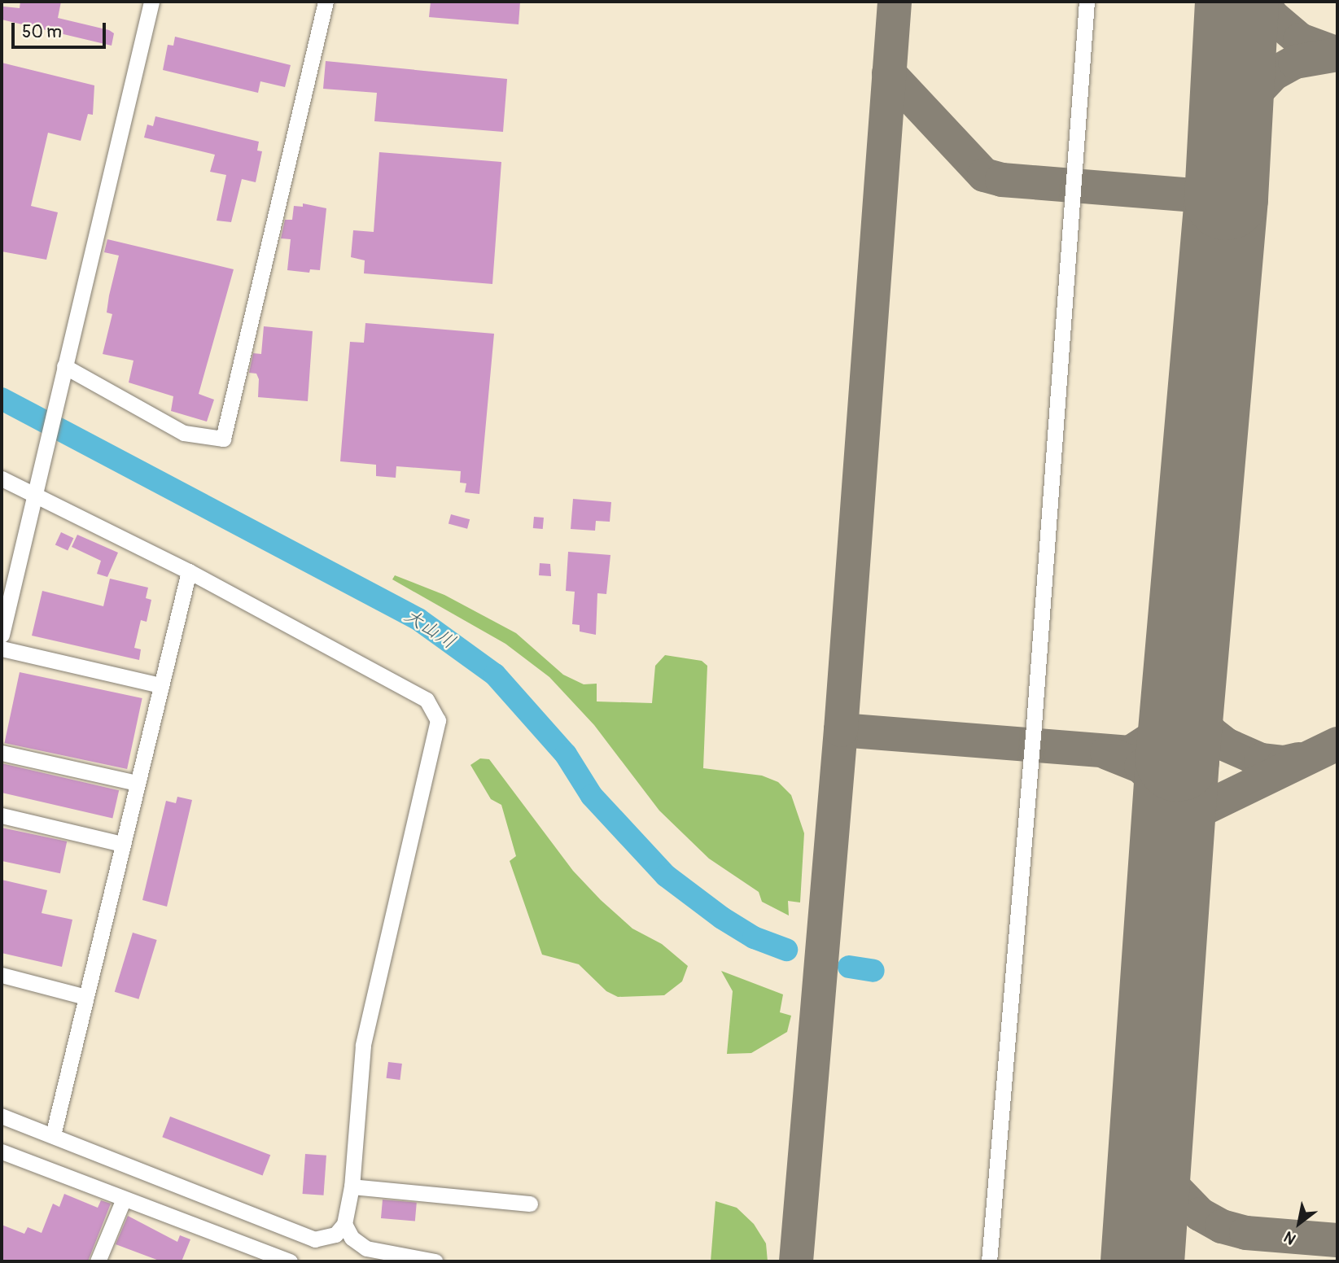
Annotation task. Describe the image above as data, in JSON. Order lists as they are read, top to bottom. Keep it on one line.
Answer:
{"water":["大山川"],"scale_bar":"50 m","north":"bottom left"}
